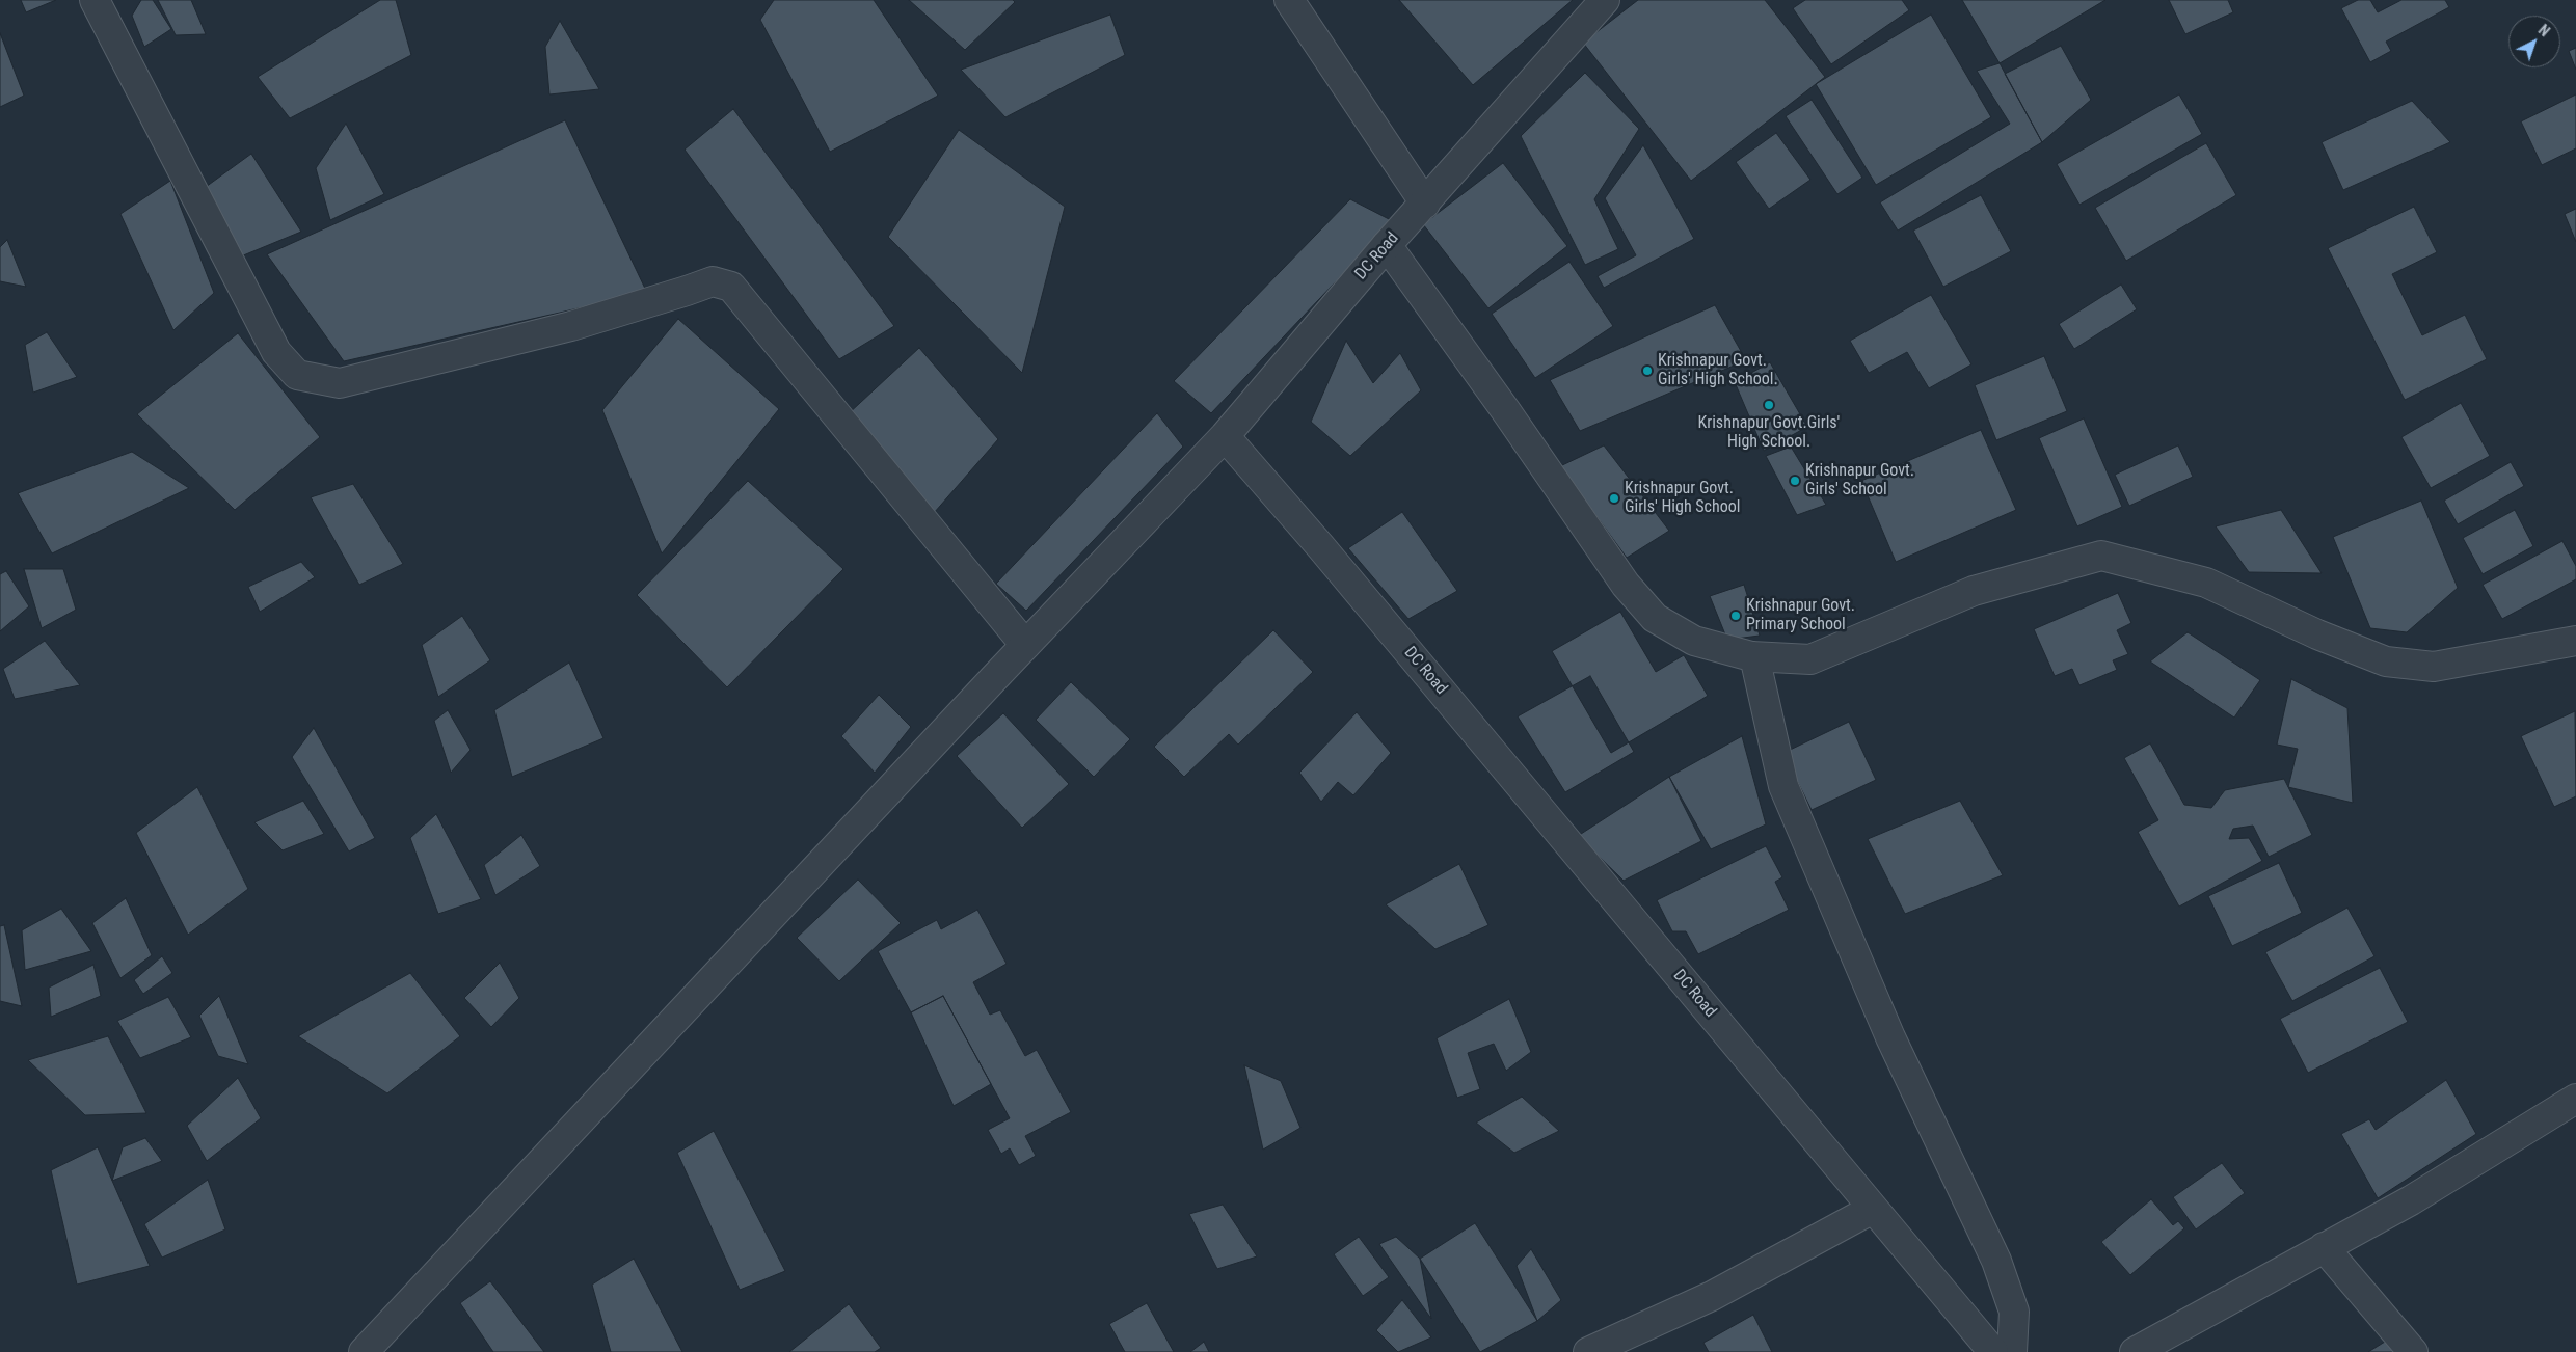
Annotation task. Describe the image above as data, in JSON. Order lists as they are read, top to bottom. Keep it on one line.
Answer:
{"streets":{"street":["DC Road"]},"places":["Krishnapur Govt. Girls' High School.","Krishnapur Govt.Girls' High School.","Krishnapur Govt. Girls' School","Krishnapur Govt. Girls' High School","Krishnapur Govt. Primary School"],"north":"top right"}
